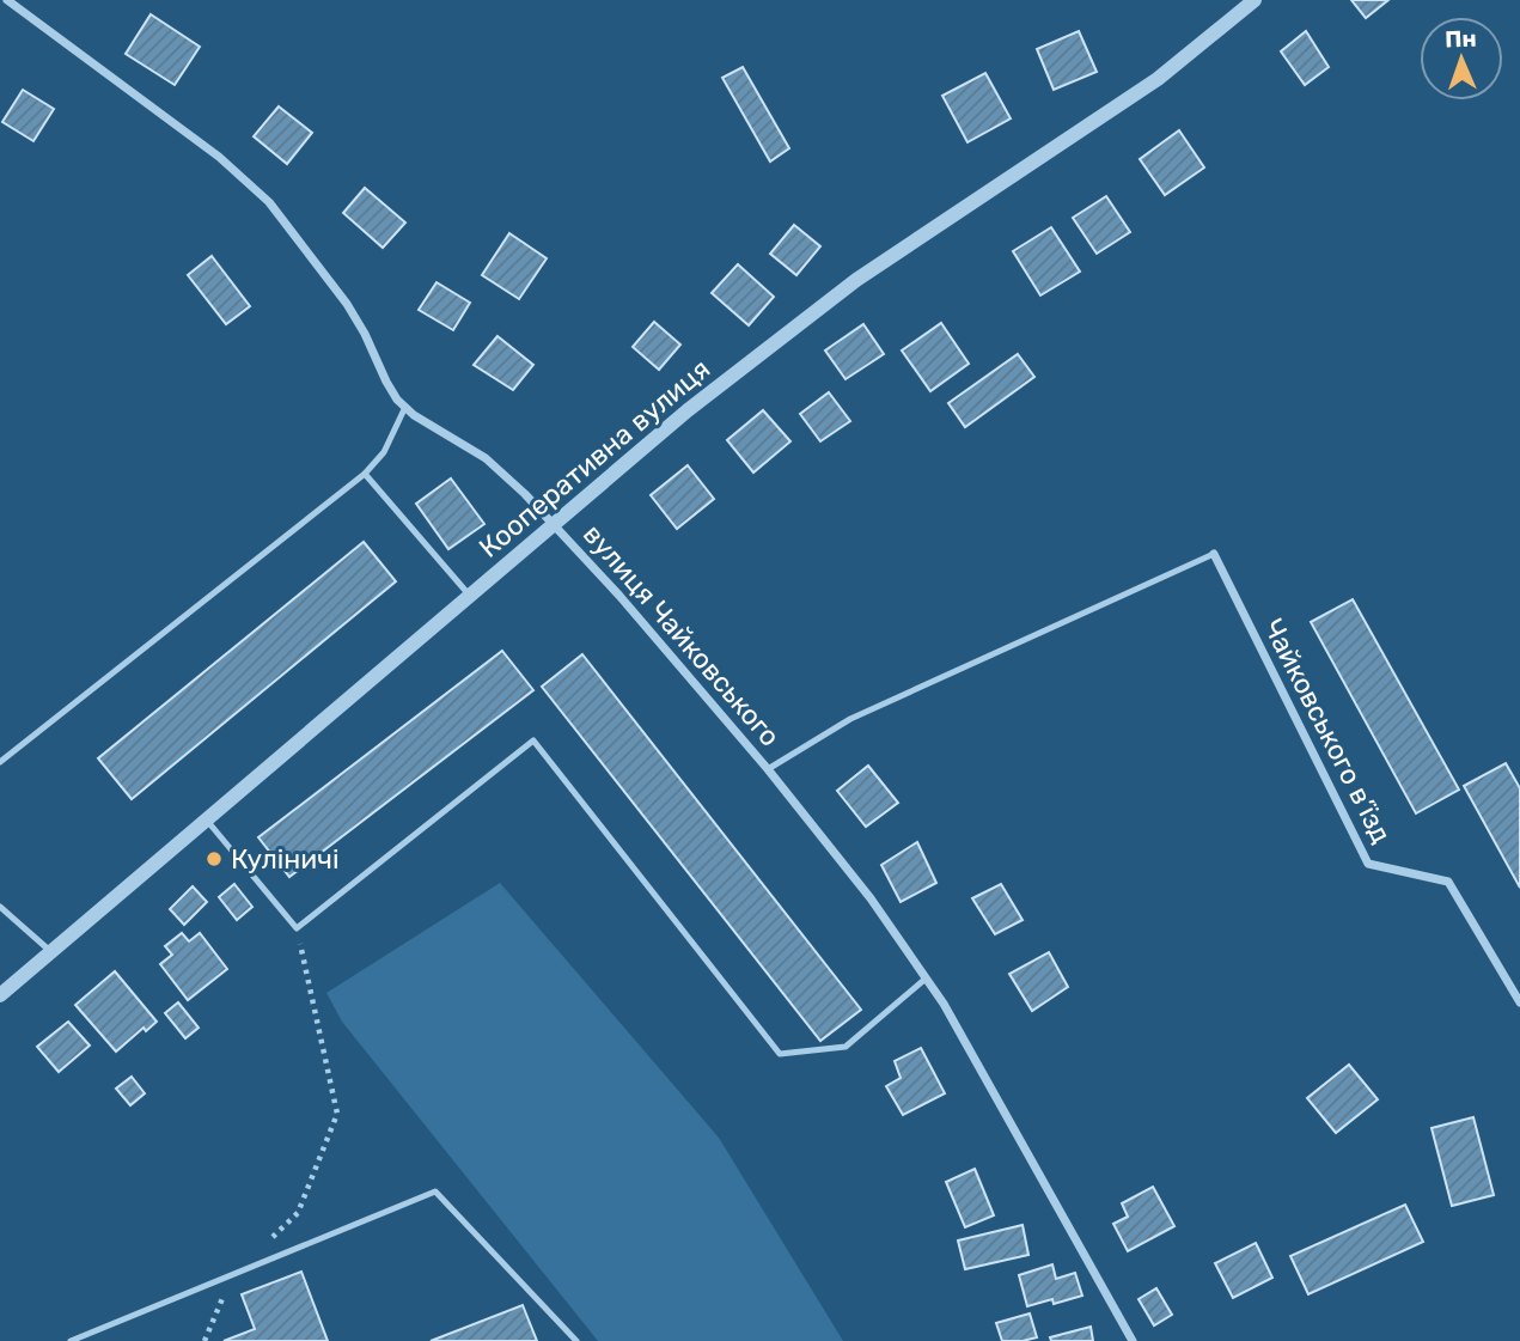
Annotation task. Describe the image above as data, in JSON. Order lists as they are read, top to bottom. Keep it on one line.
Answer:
{"streets":{"street":["Кооперативна вулиця","вулиця Чайковського","Чайковського в’їзд"]},"crossings":[["Кооперативна вулиця","вулиця Чайковського"]],"places":["Куліничі"],"north":"top"}
